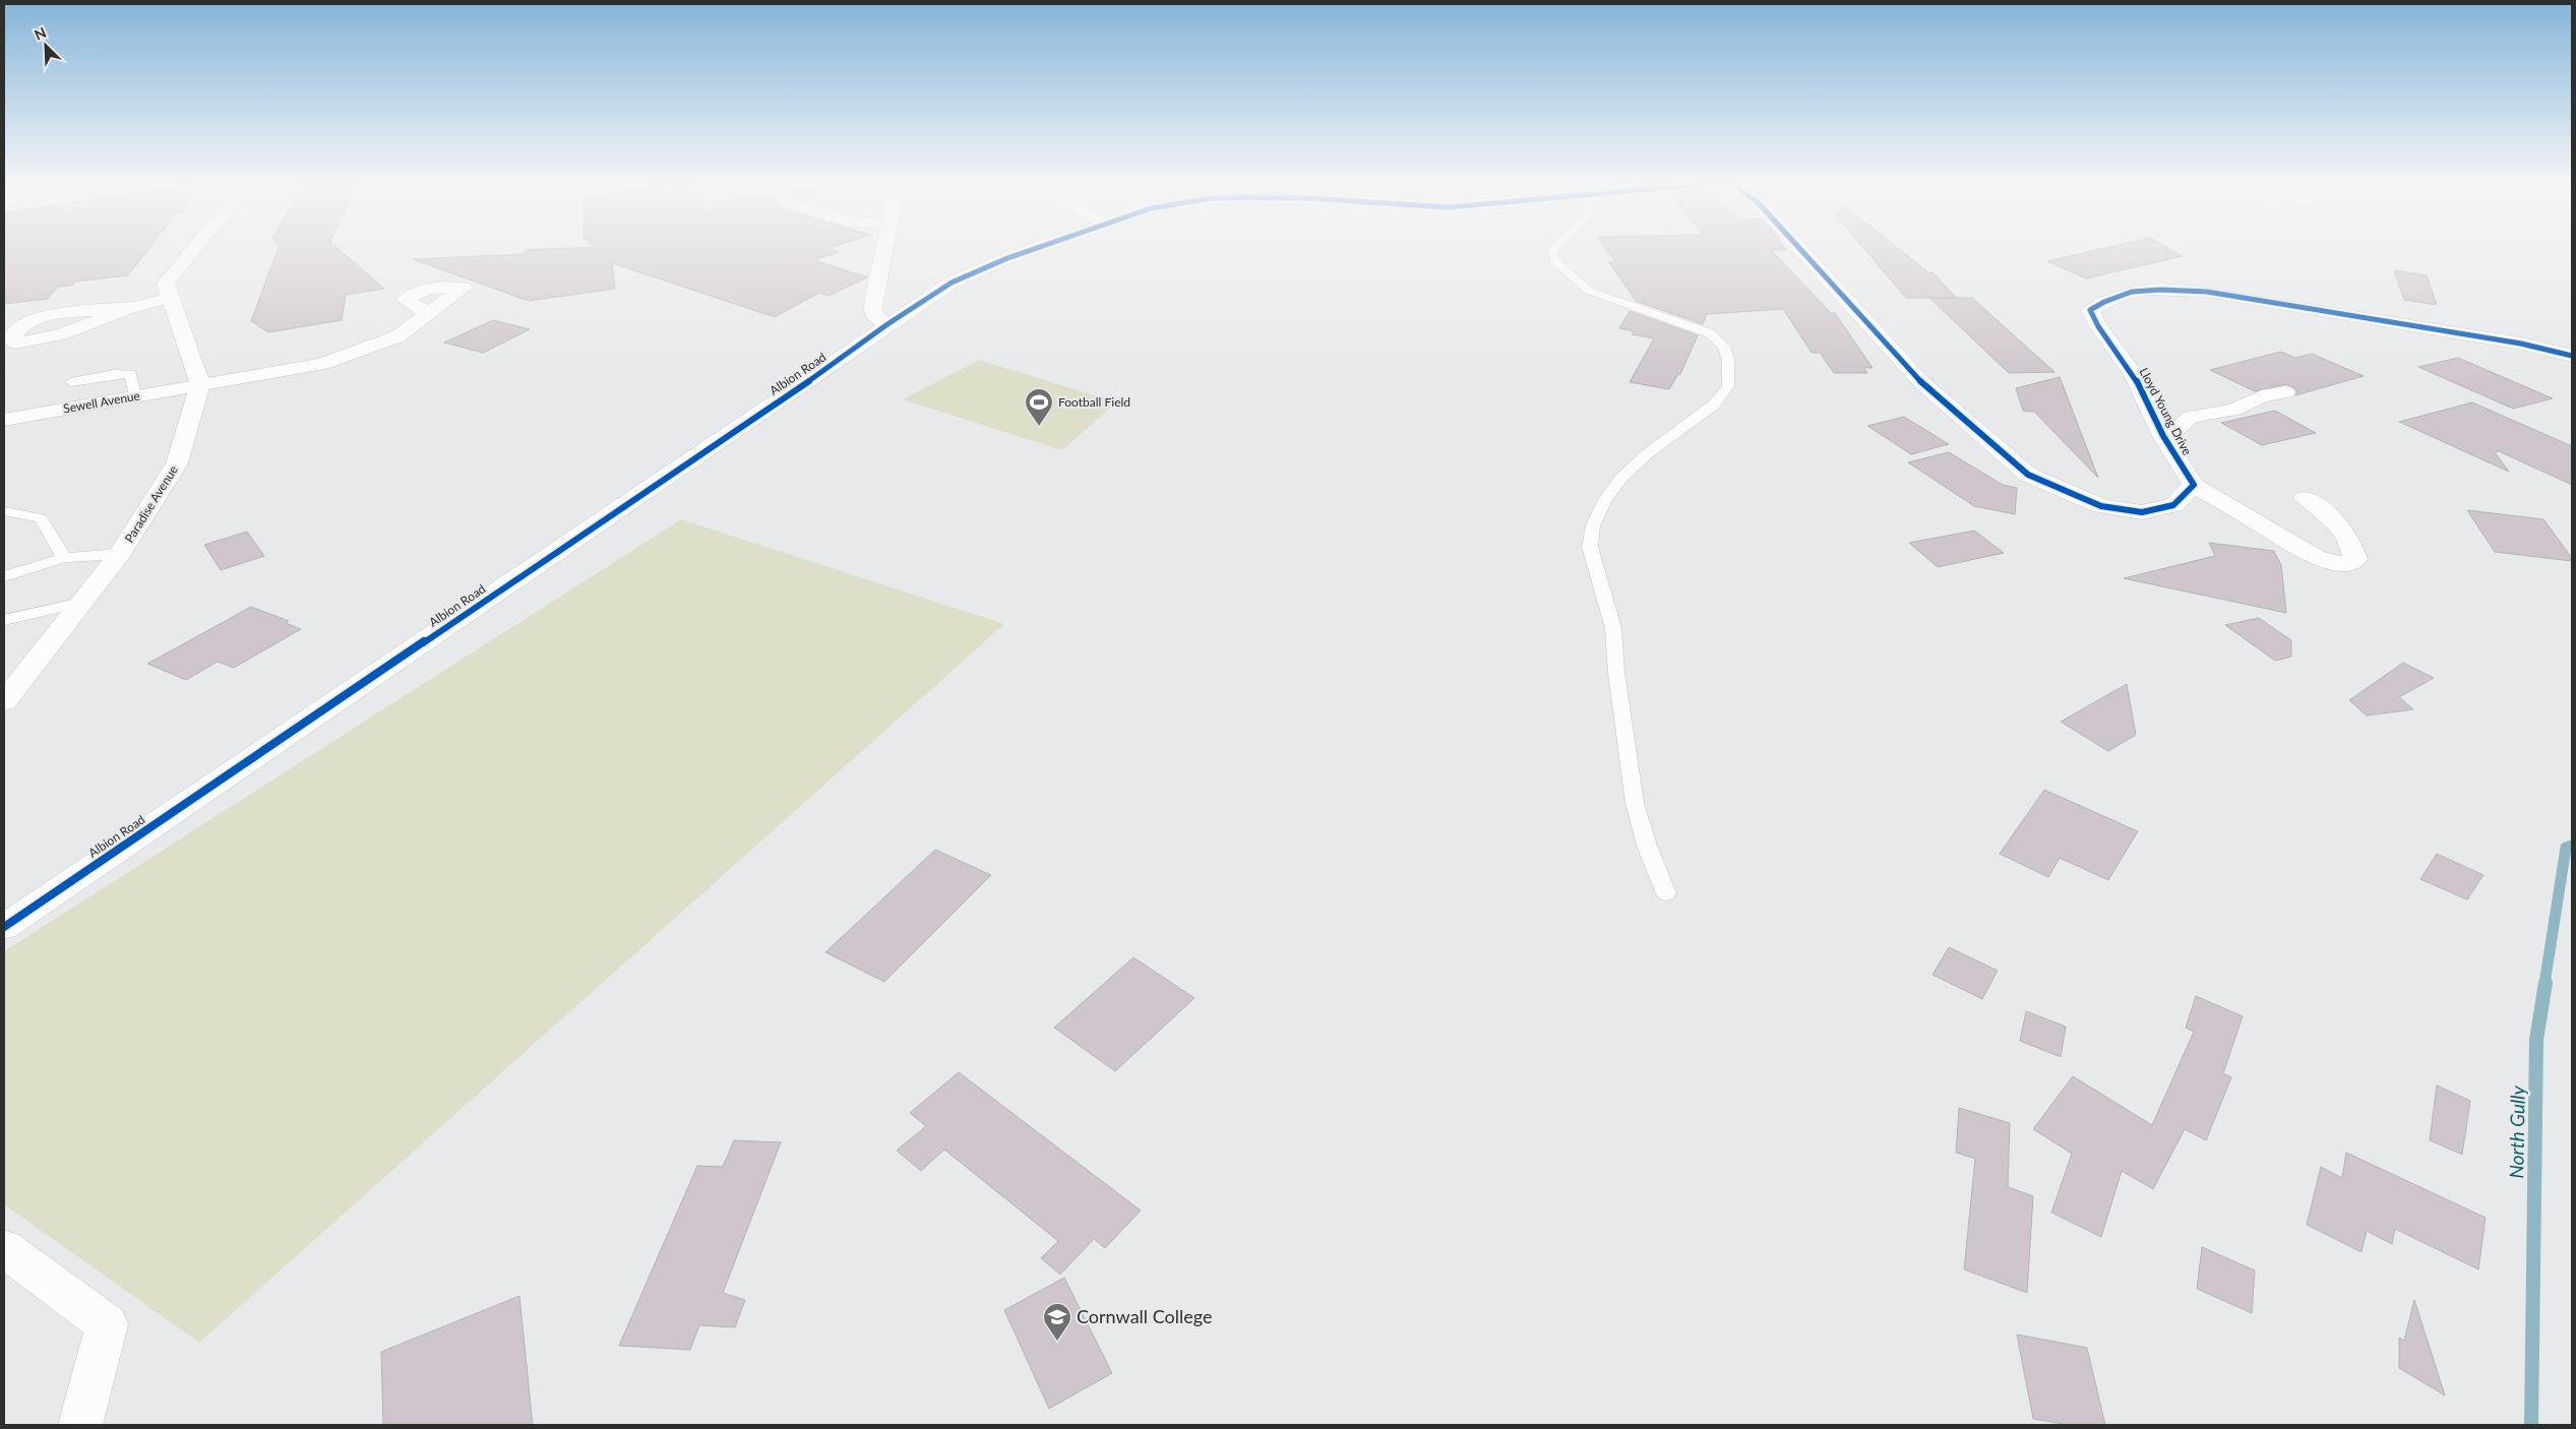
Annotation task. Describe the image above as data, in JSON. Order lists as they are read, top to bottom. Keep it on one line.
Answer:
{"streets":{"street":["Albion Road","Sewell Avenue","Lloyd Young Drive","Paradise Avenue"]},"crossings":[["Sewell Avenue","Paradise Avenue"]],"water":["North Gully"],"places":{"sports":["Football Field"],"school or university":["Cornwall College"]},"north":"top left"}
